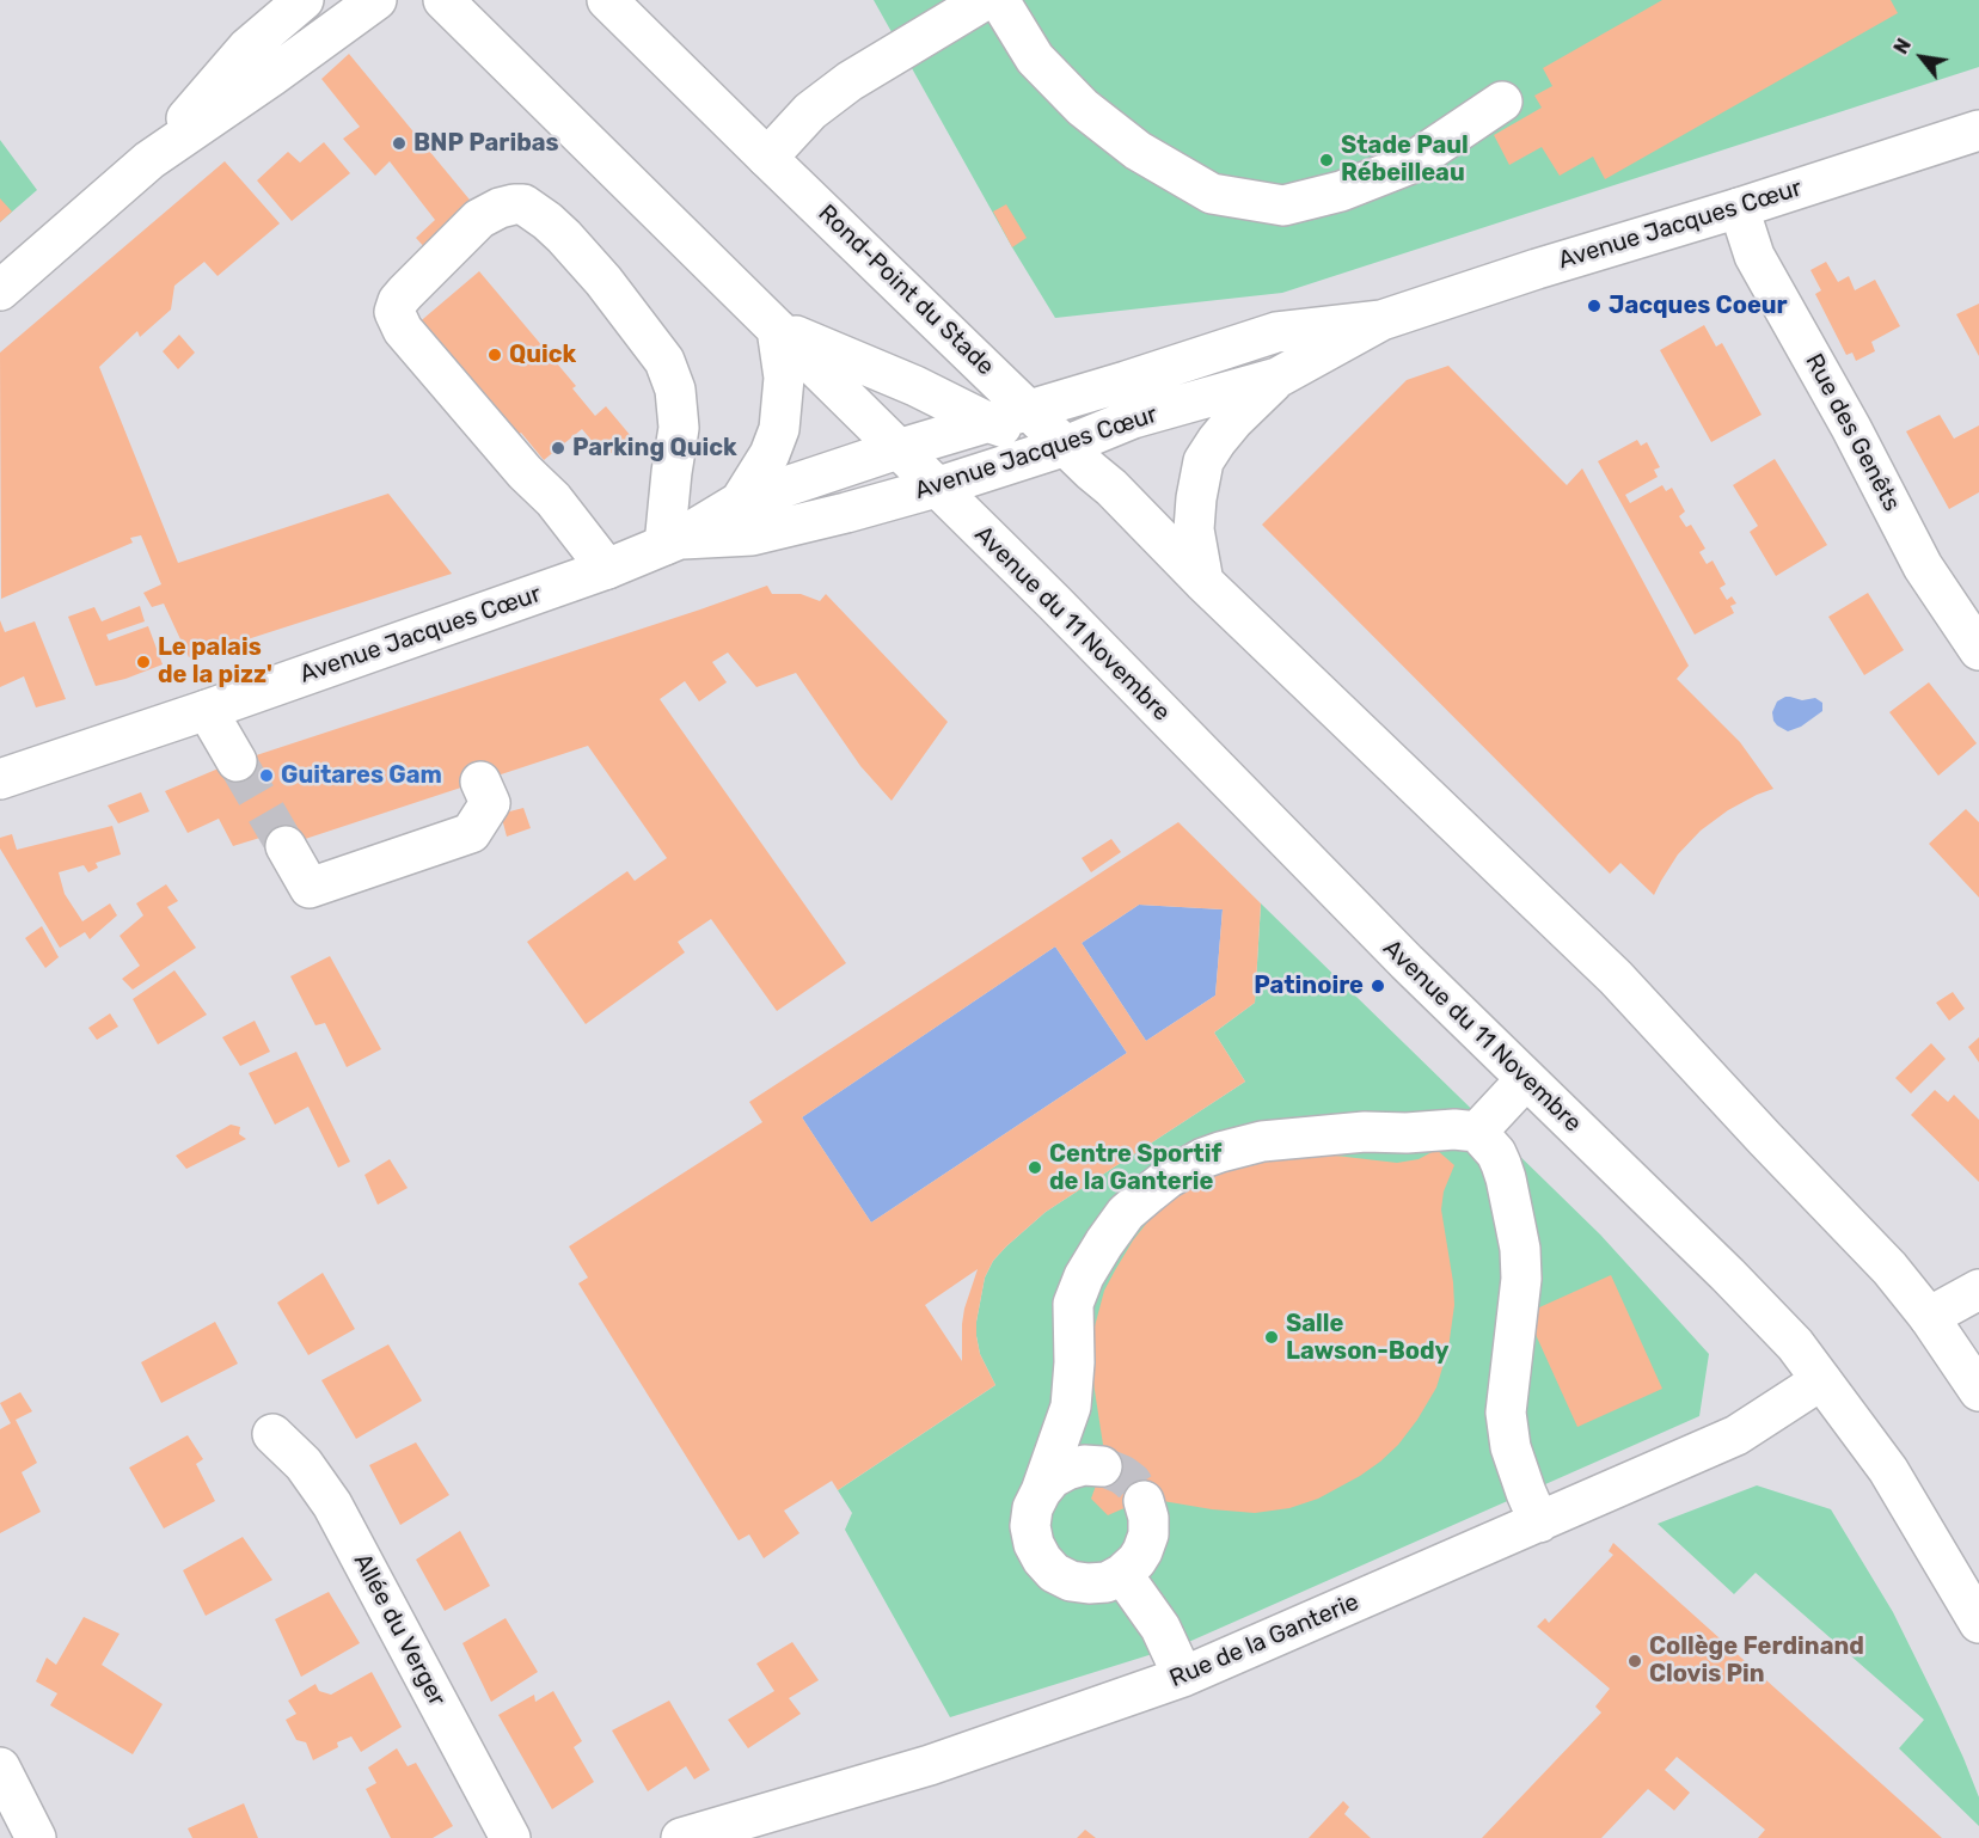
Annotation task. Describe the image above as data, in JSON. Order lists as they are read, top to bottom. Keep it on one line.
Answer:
{"streets":{"main road":["Avenue Jacques Cœur","Rond-Point du Stade","Rue des Genêts","Avenue du 11 Novembre","Allée du Verger","Rue de la Ganterie"]},"crossings":[["Avenue Jacques Cœur","Rond-Point du Stade"],["Avenue Jacques Cœur","Rue des Genêts"],["Avenue Jacques Cœur","Avenue du 11 Novembre"],["Avenue du 11 Novembre","Rue de la Ganterie"]],"places":["BNP Paribas","Stade Paul Rébeilleau","Jacques Coeur","Quick","Parking Quick","Le palais de la pizz'","Guitares Gam","Patinoire","Centre Sportif de la Ganterie","Salle Lawson-Body","Collège Ferdinand Clovis Pin"],"north":"top left"}
